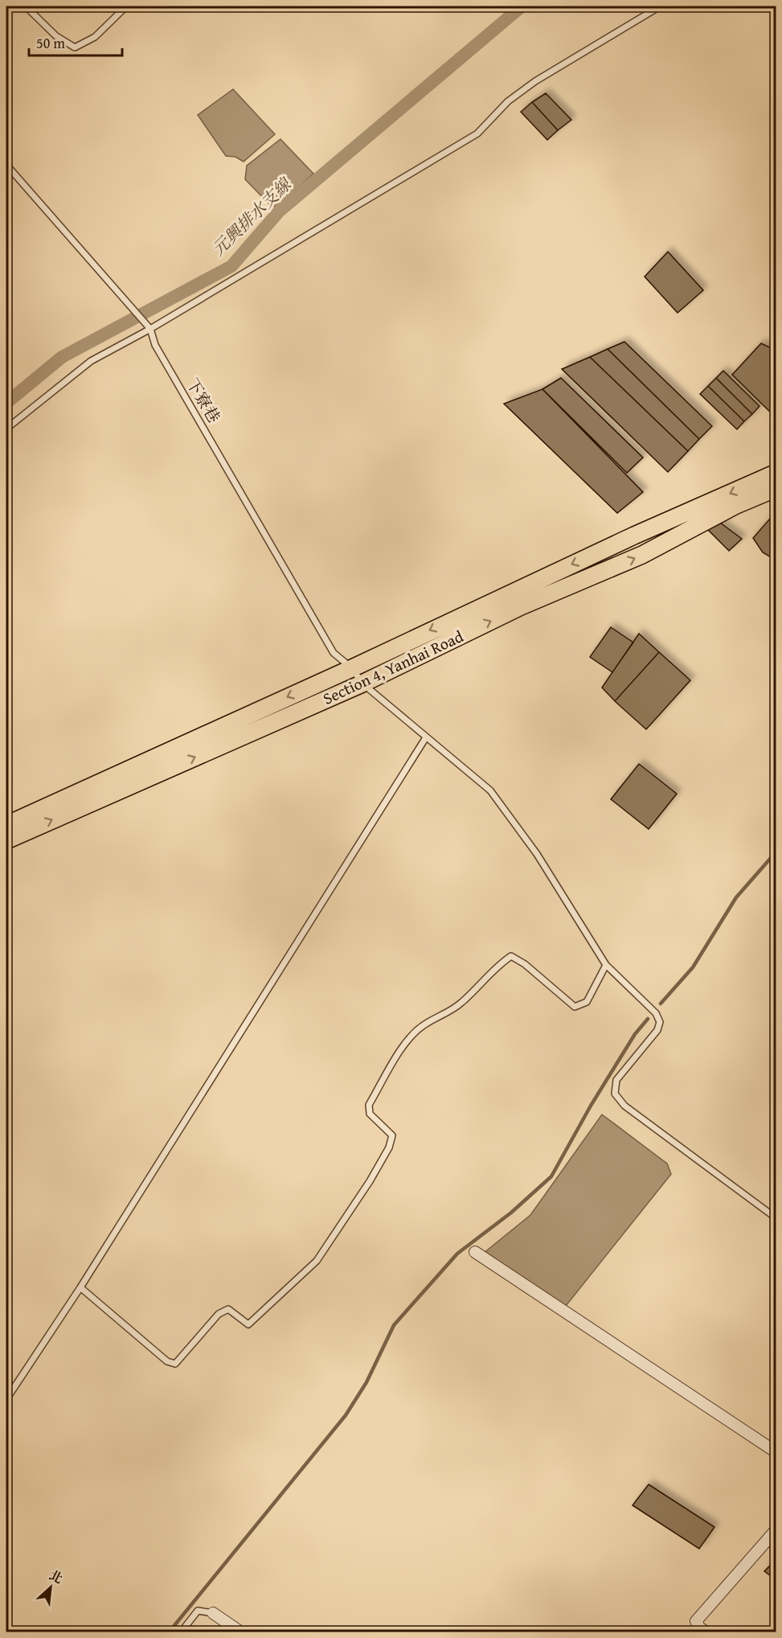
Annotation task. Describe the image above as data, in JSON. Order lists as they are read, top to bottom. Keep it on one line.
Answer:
{"streets":{"main road":["Section 4, Yanhai Road"],"lane":["下寮巷"]},"crossings":[["下寮巷","Section 4, Yanhai Road"]],"water":["元興排水支線"],"scale_bar":"50 m","north":"top right"}
